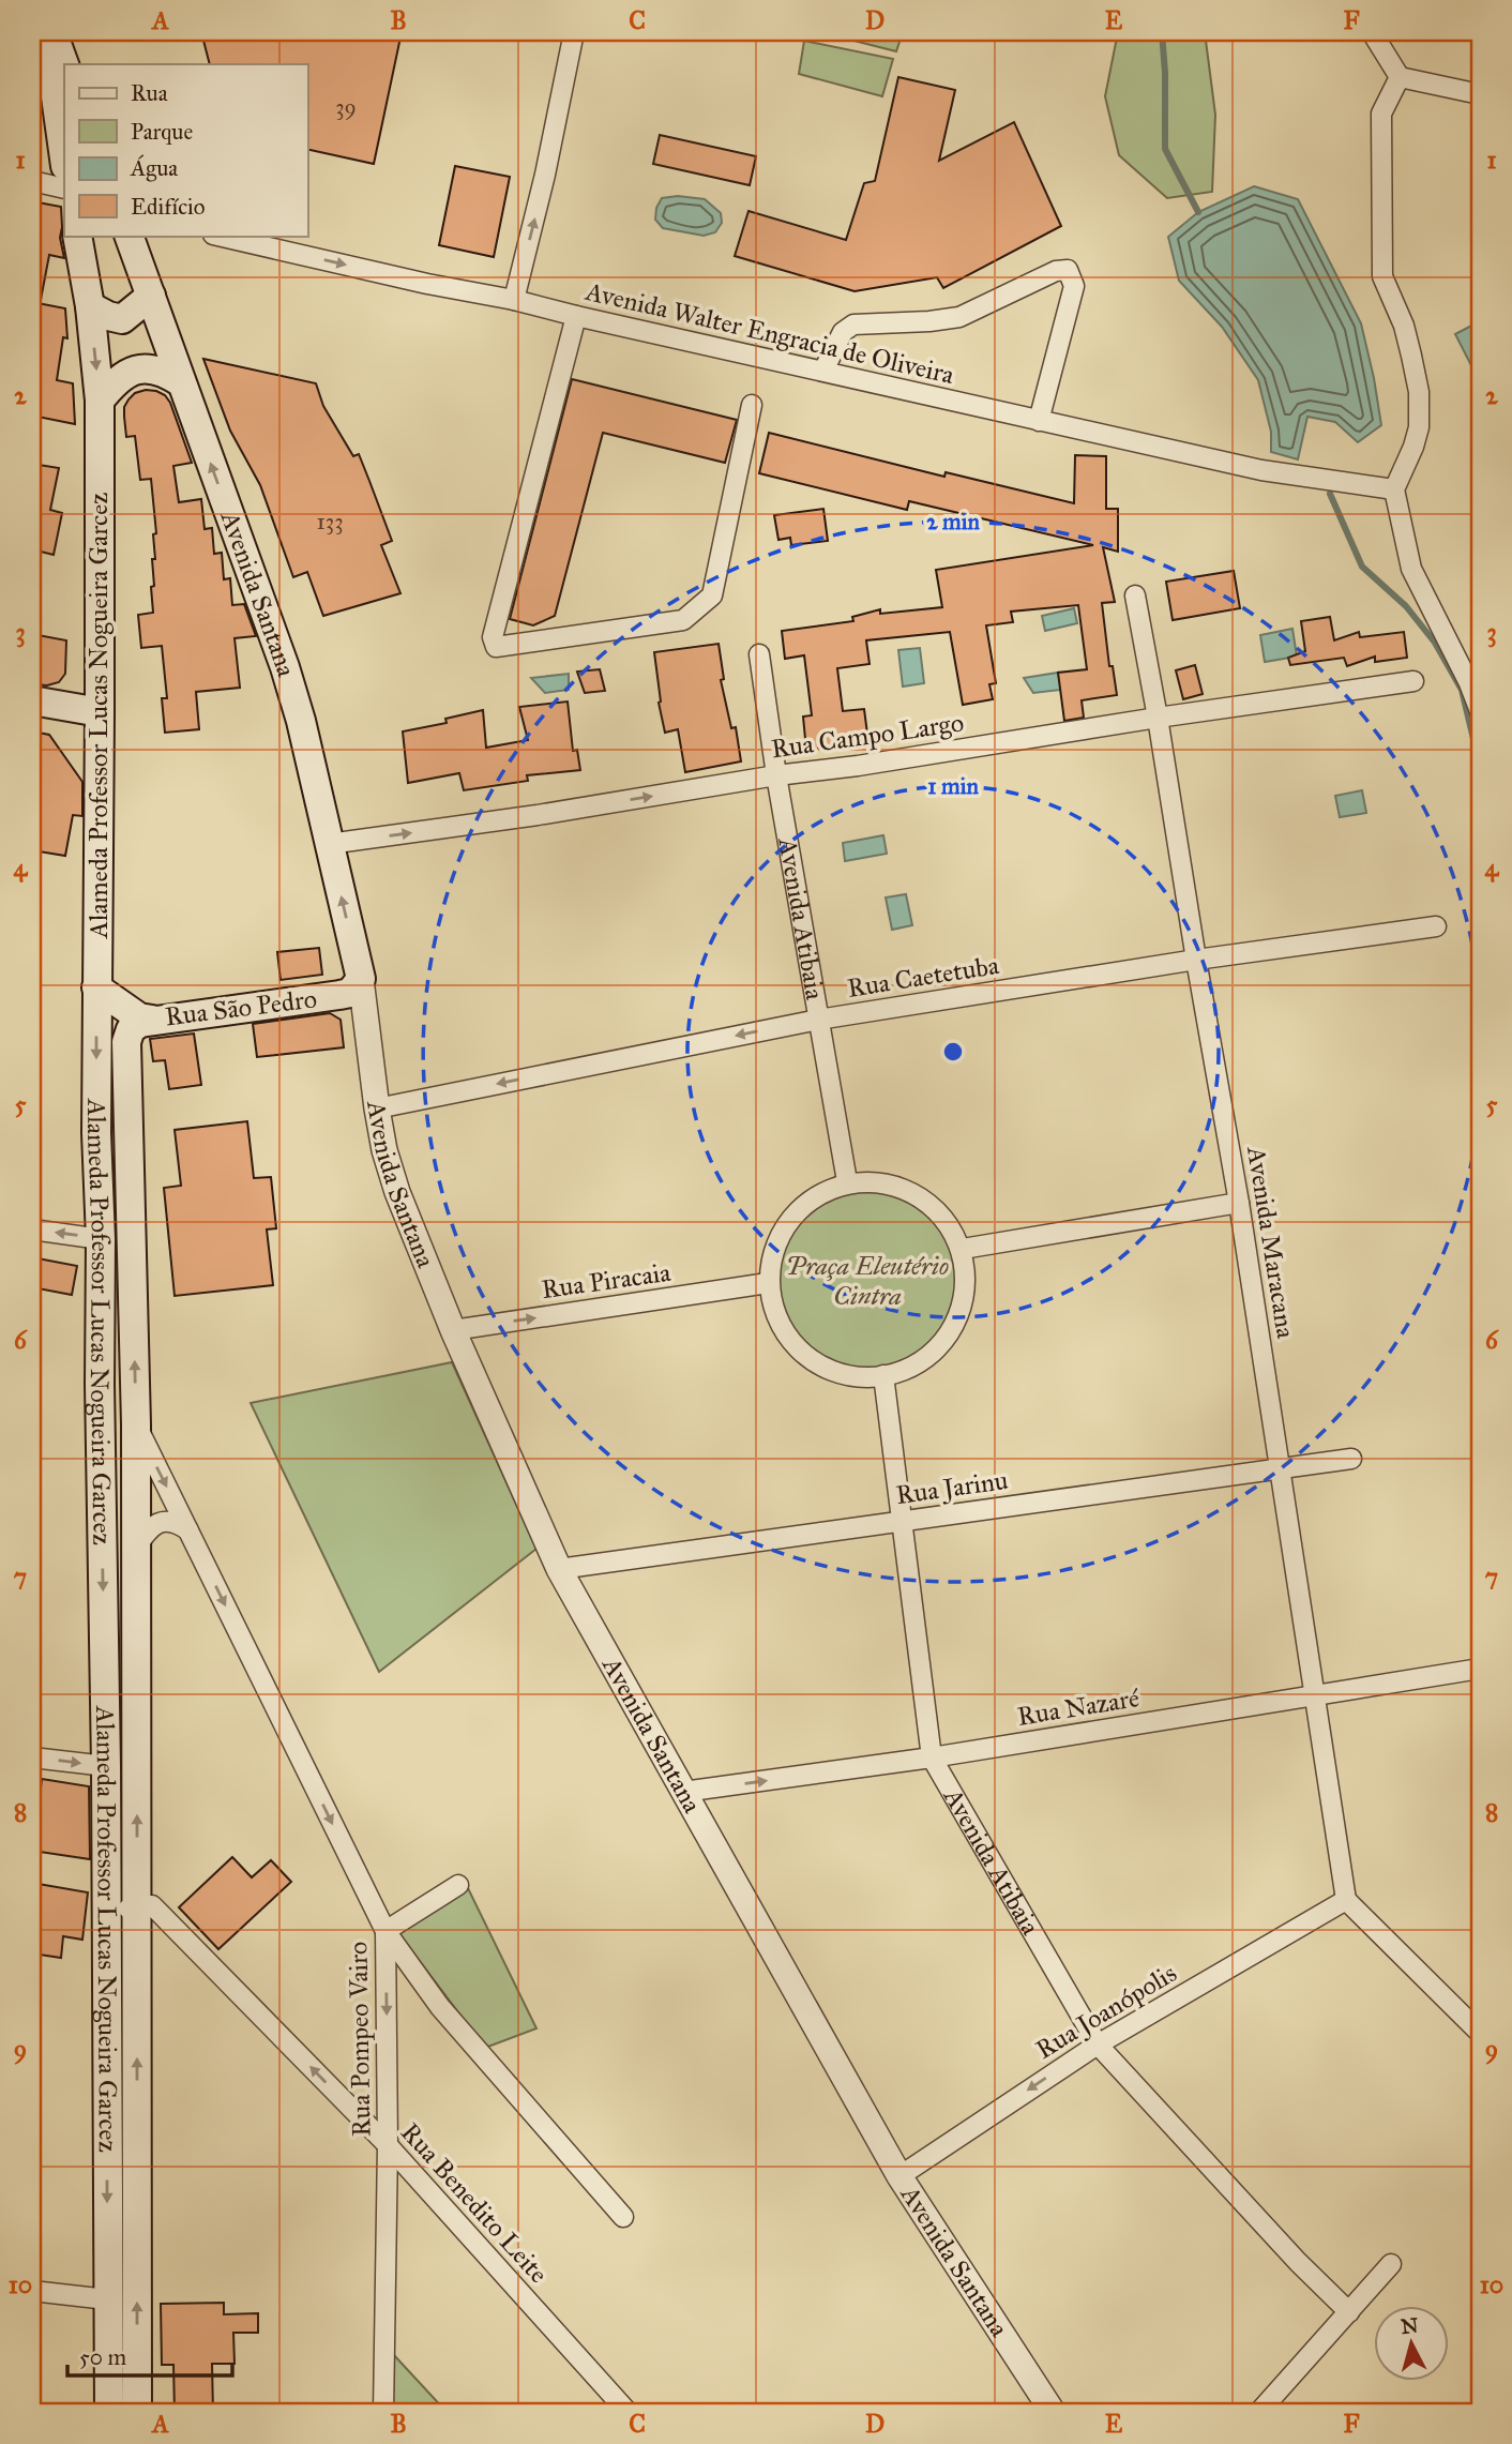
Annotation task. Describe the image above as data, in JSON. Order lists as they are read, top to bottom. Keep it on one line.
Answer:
{"streets":{"main road":["Avenida Santana","Alameda Professor Lucas Nogueira Garcez","Rua São Pedro"],"street":["Avenida Walter Engracia de Oliveira","Rua Campo Largo","Avenida Atibaia","Rua Caetetuba","Avenida Maracana","Rua Piracaia","Rua Jarinu","Rua Nazaré","Rua Joanópolis","Rua Pompeo Vairo","Rua Benedito Leite"]},"crossings":[["Avenida Santana","Rua Campo Largo"],["Avenida Santana","Rua Caetetuba"],["Avenida Santana","Rua São Pedro"],["Avenida Santana","Rua Piracaia"],["Avenida Santana","Rua Jarinu"],["Avenida Santana","Rua Nazaré"],["Avenida Santana","Rua Joanópolis"],["Alameda Professor Lucas Nogueira Garcez","Rua São Pedro"],["Alameda Professor Lucas Nogueira Garcez","Rua Pompeo Vairo"],["Alameda Professor Lucas Nogueira Garcez","Rua Benedito Leite"],["Rua Campo Largo","Avenida Atibaia"],["Rua Campo Largo","Avenida Maracana"],["Avenida Atibaia","Rua Caetetuba"],["Avenida Atibaia","Rua Piracaia"],["Avenida Atibaia","Rua Jarinu"],["Avenida Atibaia","Rua Nazaré"],["Avenida Atibaia","Rua Joanópolis"],["Rua Caetetuba","Avenida Maracana"],["Avenida Maracana","Rua Jarinu"],["Avenida Maracana","Rua Nazaré"],["Avenida Maracana","Rua Joanópolis"],["Rua Pompeo Vairo","Rua Benedito Leite"]],"one_way":["Rua Campo Largo","Rua Caetetuba","Rua Piracaia","Rua Joanópolis"],"parks":["Praça Eleutério Cintra"],"house_numbers":["39","133"],"legend":["Rua","Parque","Água","Edifício"],"scale_bar":"50 m","north":"top","grid":{"columns":["A","B","C","D","E","F"],"rows":["1","2","3","4","5","6","7","8","9","10"]},"rings":["2 min","1 min"]}
